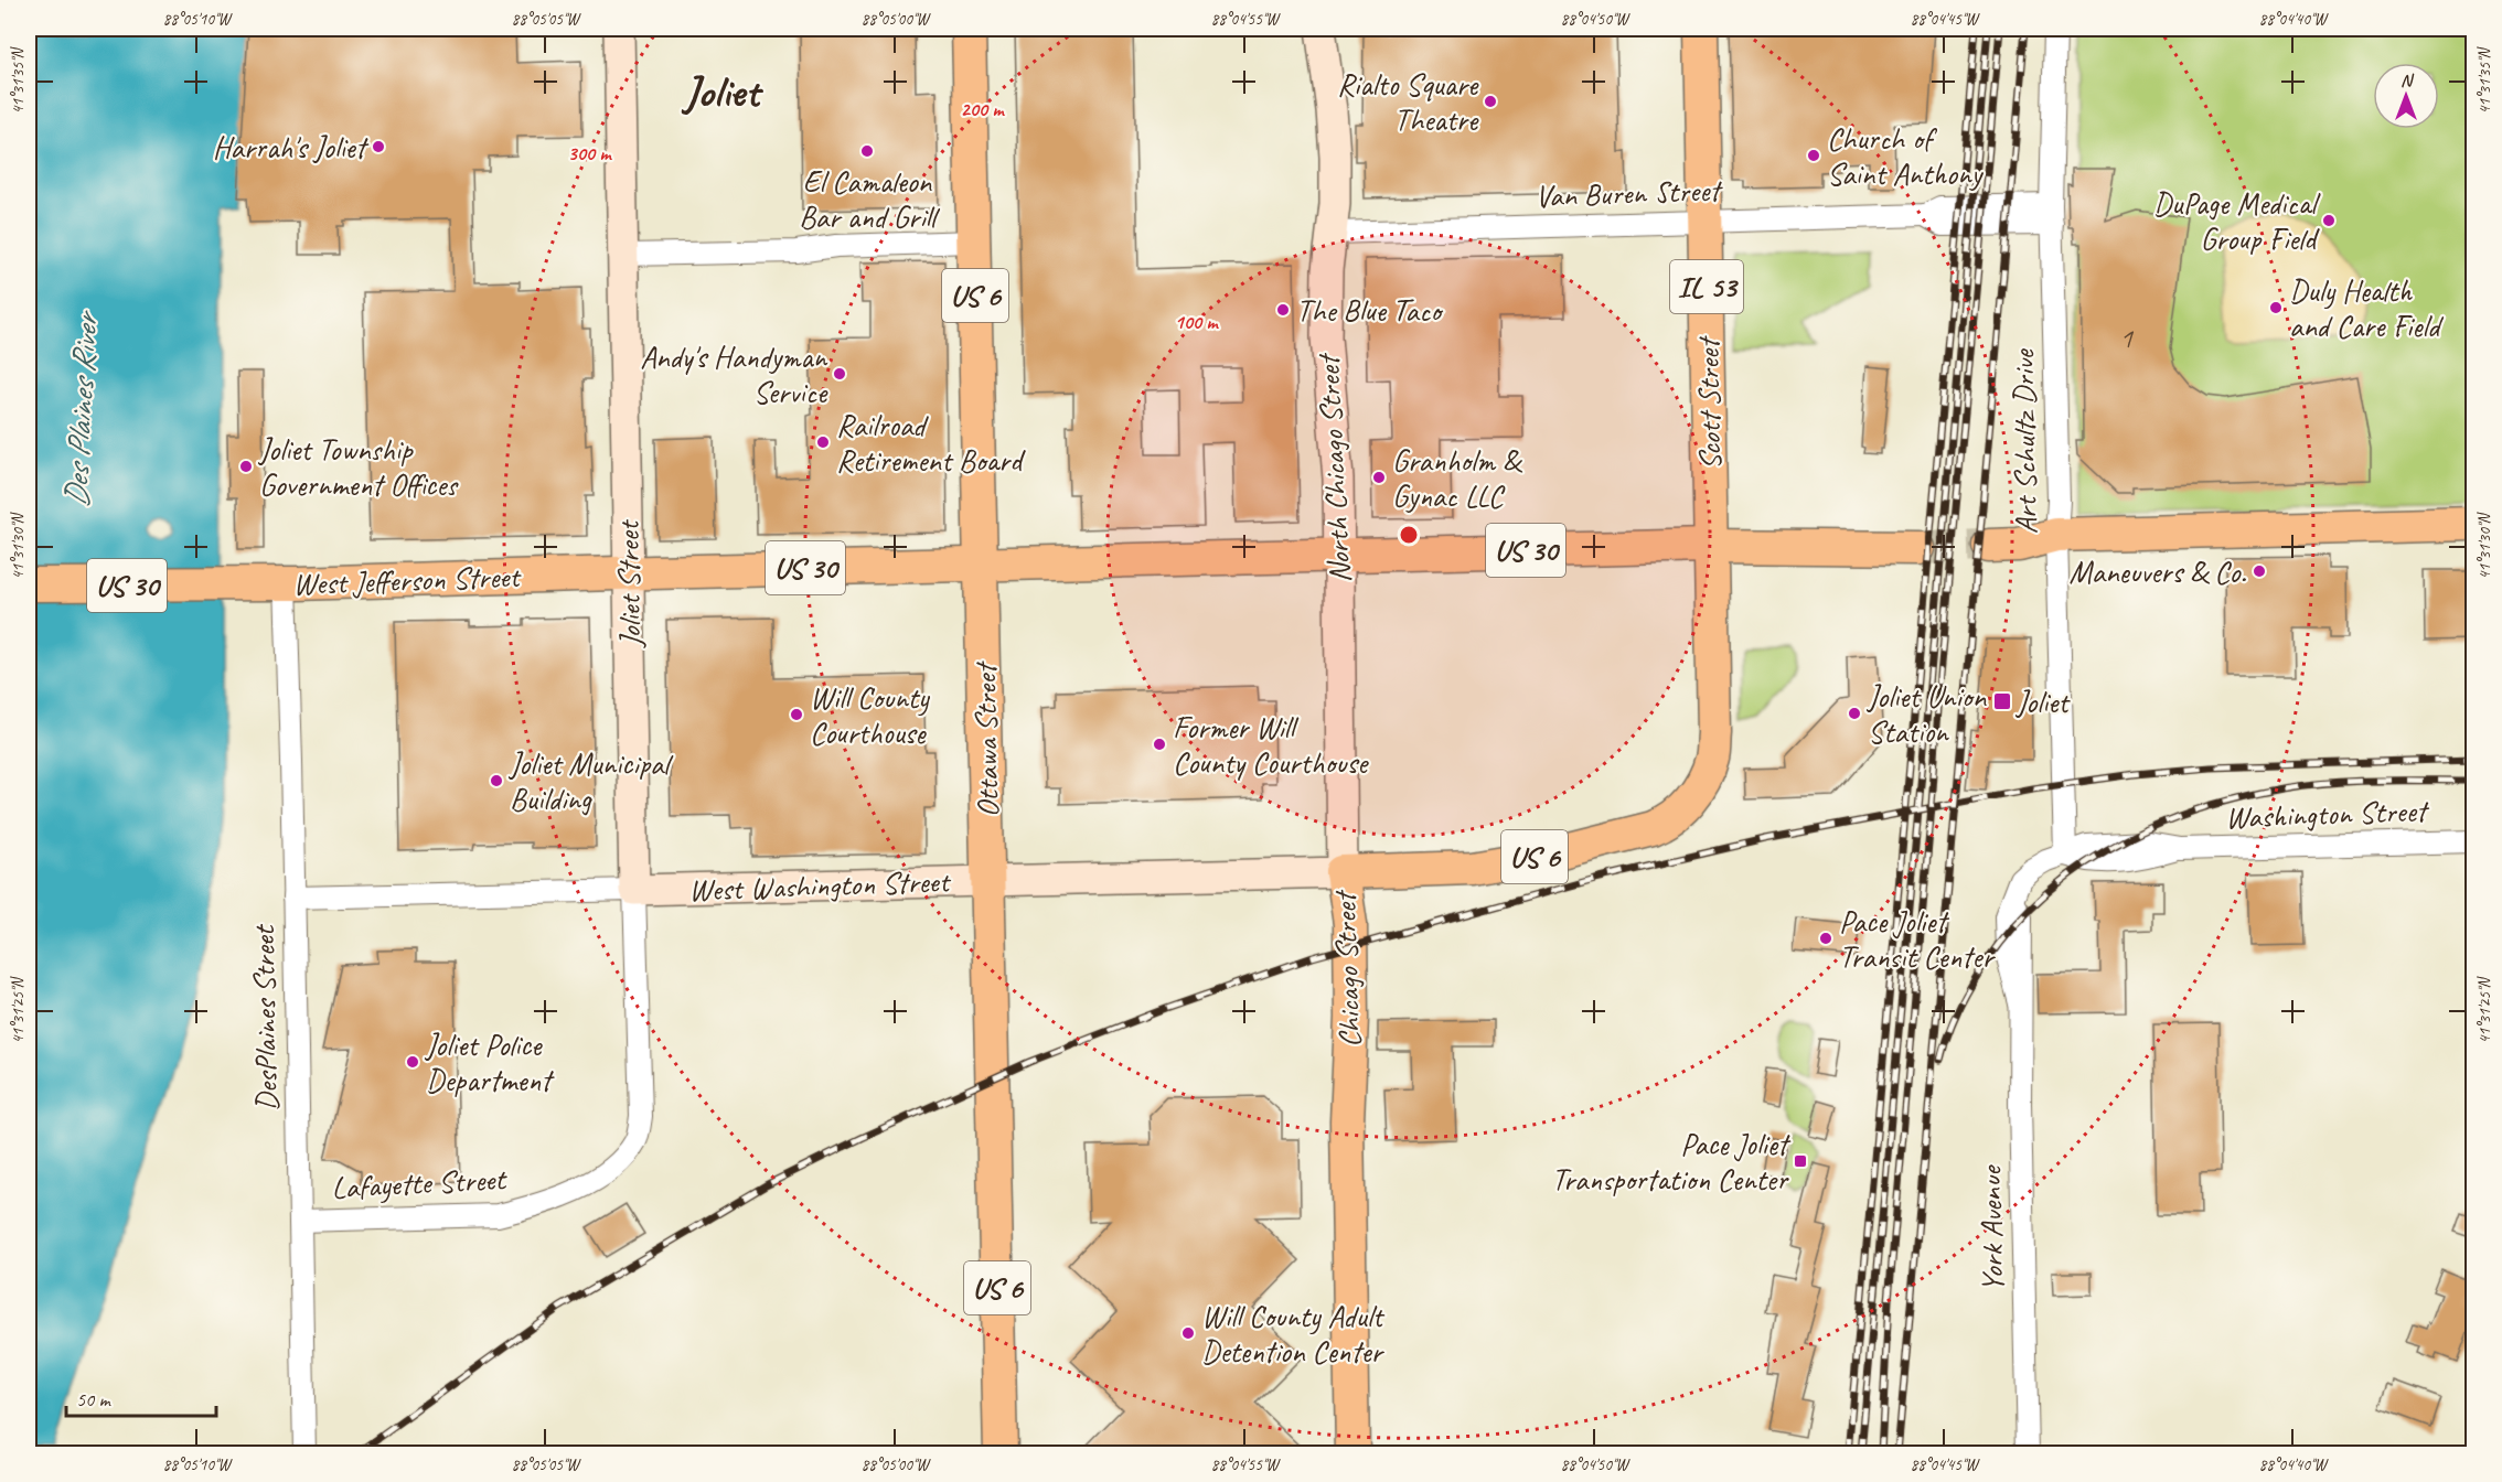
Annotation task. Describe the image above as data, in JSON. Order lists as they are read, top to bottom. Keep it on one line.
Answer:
{"streets":{"main road":["IL 53","US 6","Scott Street","US 30","West Jefferson Street","Ottawa Street","Chicago Street"],"street":["Van Buren Street","Art Schultz Drive","North Chicago Street","Joliet Street","Washington Street","West Washington Street","DesPlaines Street","Lafayette Street","York Avenue"]},"crossings":[["Van Buren Street","Scott Street"],["Van Buren Street","Art Schultz Drive"],["Van Buren Street","North Chicago Street"],["Scott Street","North Chicago Street"],["Scott Street","US 30"],["Scott Street","West Washington Street"],["Scott Street","Chicago Street"],["Art Schultz Drive","Washington Street"],["Art Schultz Drive","York Avenue"],["North Chicago Street","US 30"],["North Chicago Street","West Washington Street"],["North Chicago Street","Chicago Street"],["US 30","West Jefferson Street"],["US 30","Ottawa Street"],["West Jefferson Street","Joliet Street"],["West Jefferson Street","Ottawa Street"],["West Jefferson Street","DesPlaines Street"],["Joliet Street","West Washington Street"],["Joliet Street","Lafayette Street"],["Ottawa Street","West Washington Street"],["Washington Street","York Avenue"],["West Washington Street","Chicago Street"],["West Washington Street","DesPlaines Street"],["DesPlaines Street","Lafayette Street"]],"districts":["Joliet"],"water":["Des Plaines River"],"places":{"other":["Rialto Square Theatre","Harrah's Joliet","El Camaleon Bar and Grill","Church of Saint Anthony","DuPage Medical Group Field","Duly Health and Care Field","The Blue Taco","Andy's Handyman Service","Railroad Retirement Board","Joliet Township Government Offices","Granholm & Gynac LLC","Maneuvers & Co.","Joliet Union Station","Will County Courthouse","Former Will County Courthouse","Joliet Municipal Building","Pace Joliet Transit Center","Joliet Police Department","Will County Adult Detention Center"],"transit":["Joliet","Pace Joliet Transportation Center"]},"house_numbers":["1"],"scale_bar":"50 m","north":"top","coordinates":["88°05'10\"W","88°05'05\"W","88°05'00\"W","88°04'55\"W","88°04'50\"W","88°04'45\"W","88°04'40\"W","41°31'35\"N","41°31'30\"N","41°31'25\"N"],"rings":["200 m","300 m","100 m"]}
